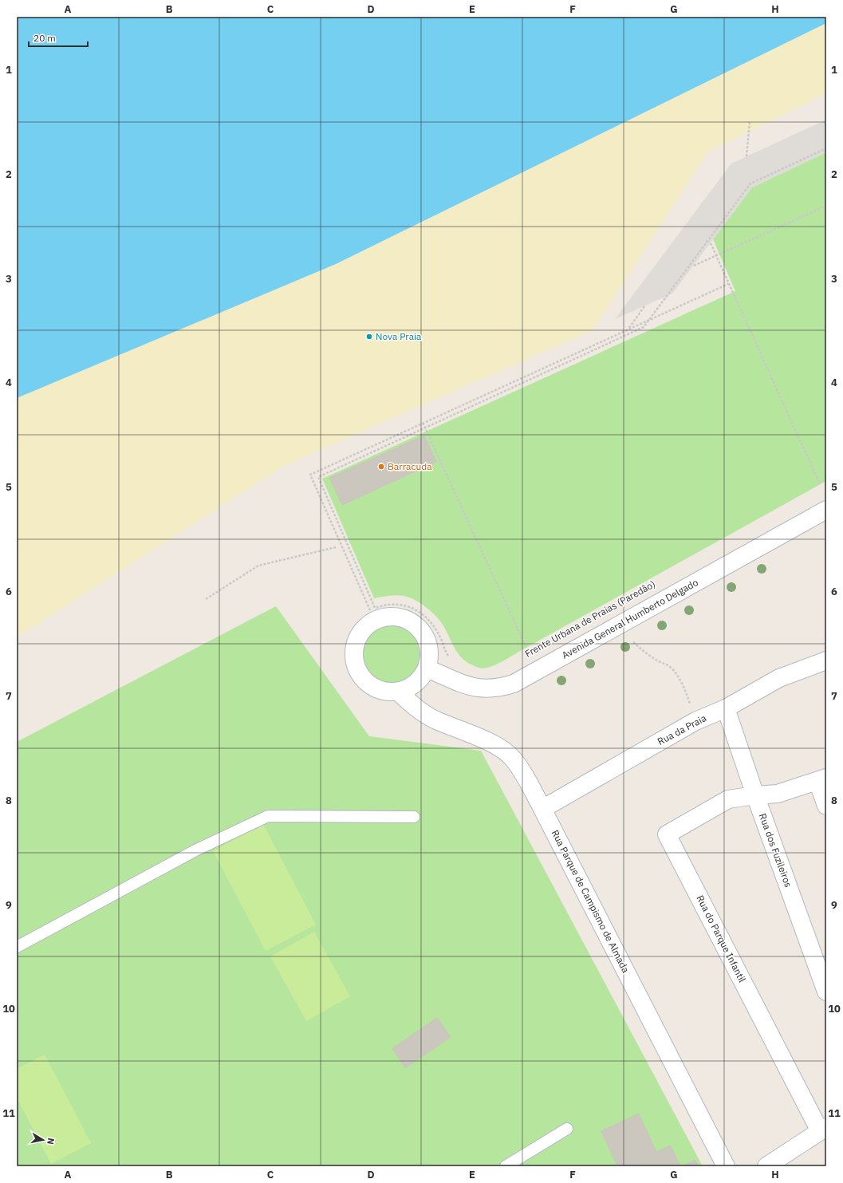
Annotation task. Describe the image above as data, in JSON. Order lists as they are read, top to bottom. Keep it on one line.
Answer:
{"streets":{"street":["Avenida General Humberto Delgado","Rua da Praia","Rua dos Fuzileiros","Rua Parque de Campismo de Almada","Rua do Parque Infantil"]},"crossings":[["Avenida General Humberto Delgado","Rua Parque de Campismo de Almada"],["Rua da Praia","Rua dos Fuzileiros"],["Rua da Praia","Rua Parque de Campismo de Almada"],["Rua dos Fuzileiros","Rua do Parque Infantil"]],"places":["Nova Praia","Barracuda"],"scale_bar":"20 m","north":"right","grid":{"columns":["A","B","C","D","E","F","G","H"],"rows":["1","2","3","4","5","6","7","8","9","10","11"]}}
